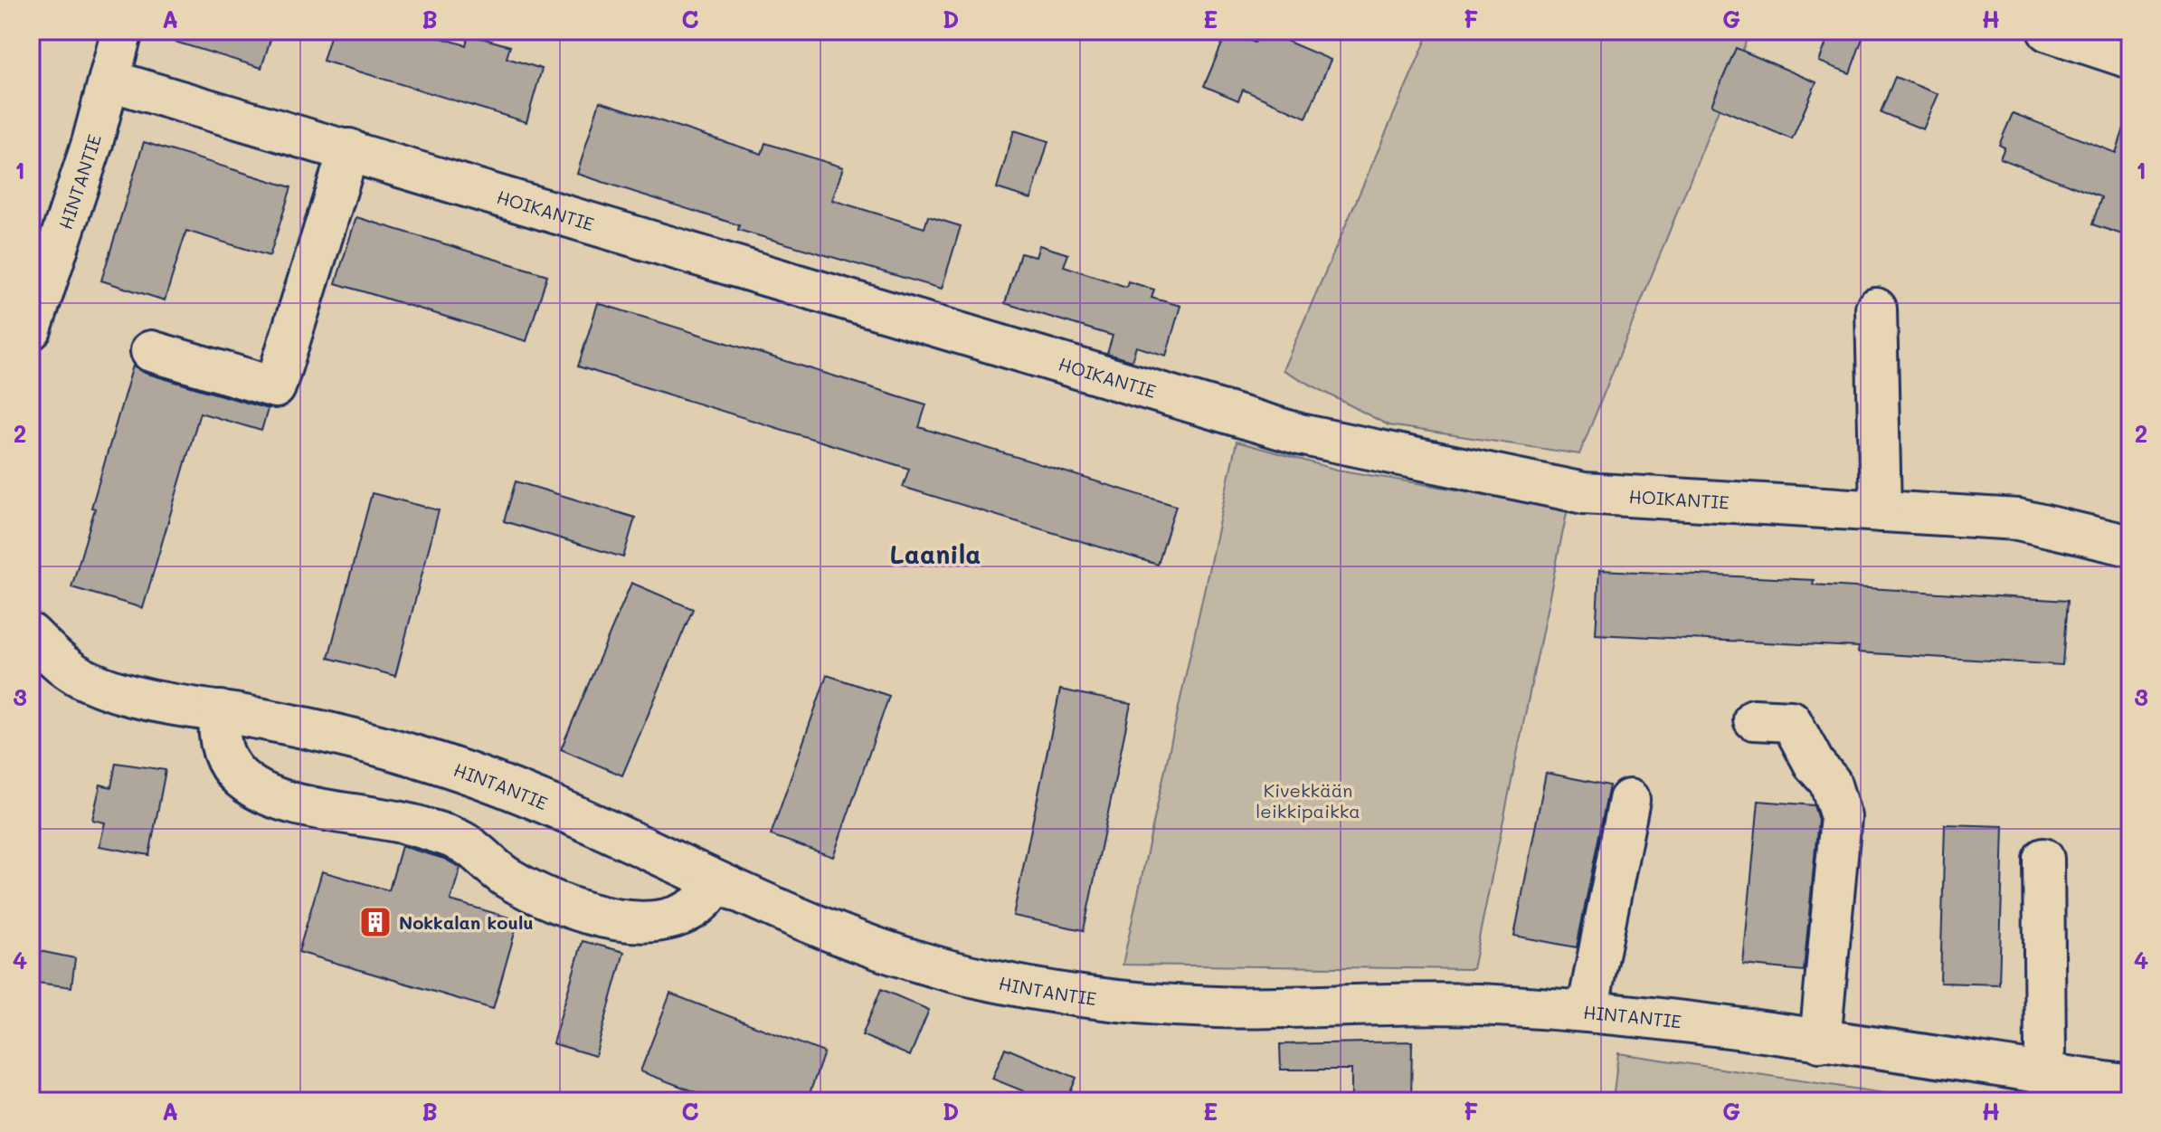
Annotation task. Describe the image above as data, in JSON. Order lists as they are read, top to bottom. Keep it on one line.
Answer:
{"streets":{"street":["HINTANTIE","HOIKANTIE"]},"crossings":[["HINTANTIE","HOIKANTIE"]],"districts":["Laanila"],"parks":["Kivekkään leikkipaikka"],"places":{"building":["Nokkalan koulu"]},"grid":{"columns":["A","B","C","D","E","F","G","H"],"rows":["1","2","3","4"]}}
